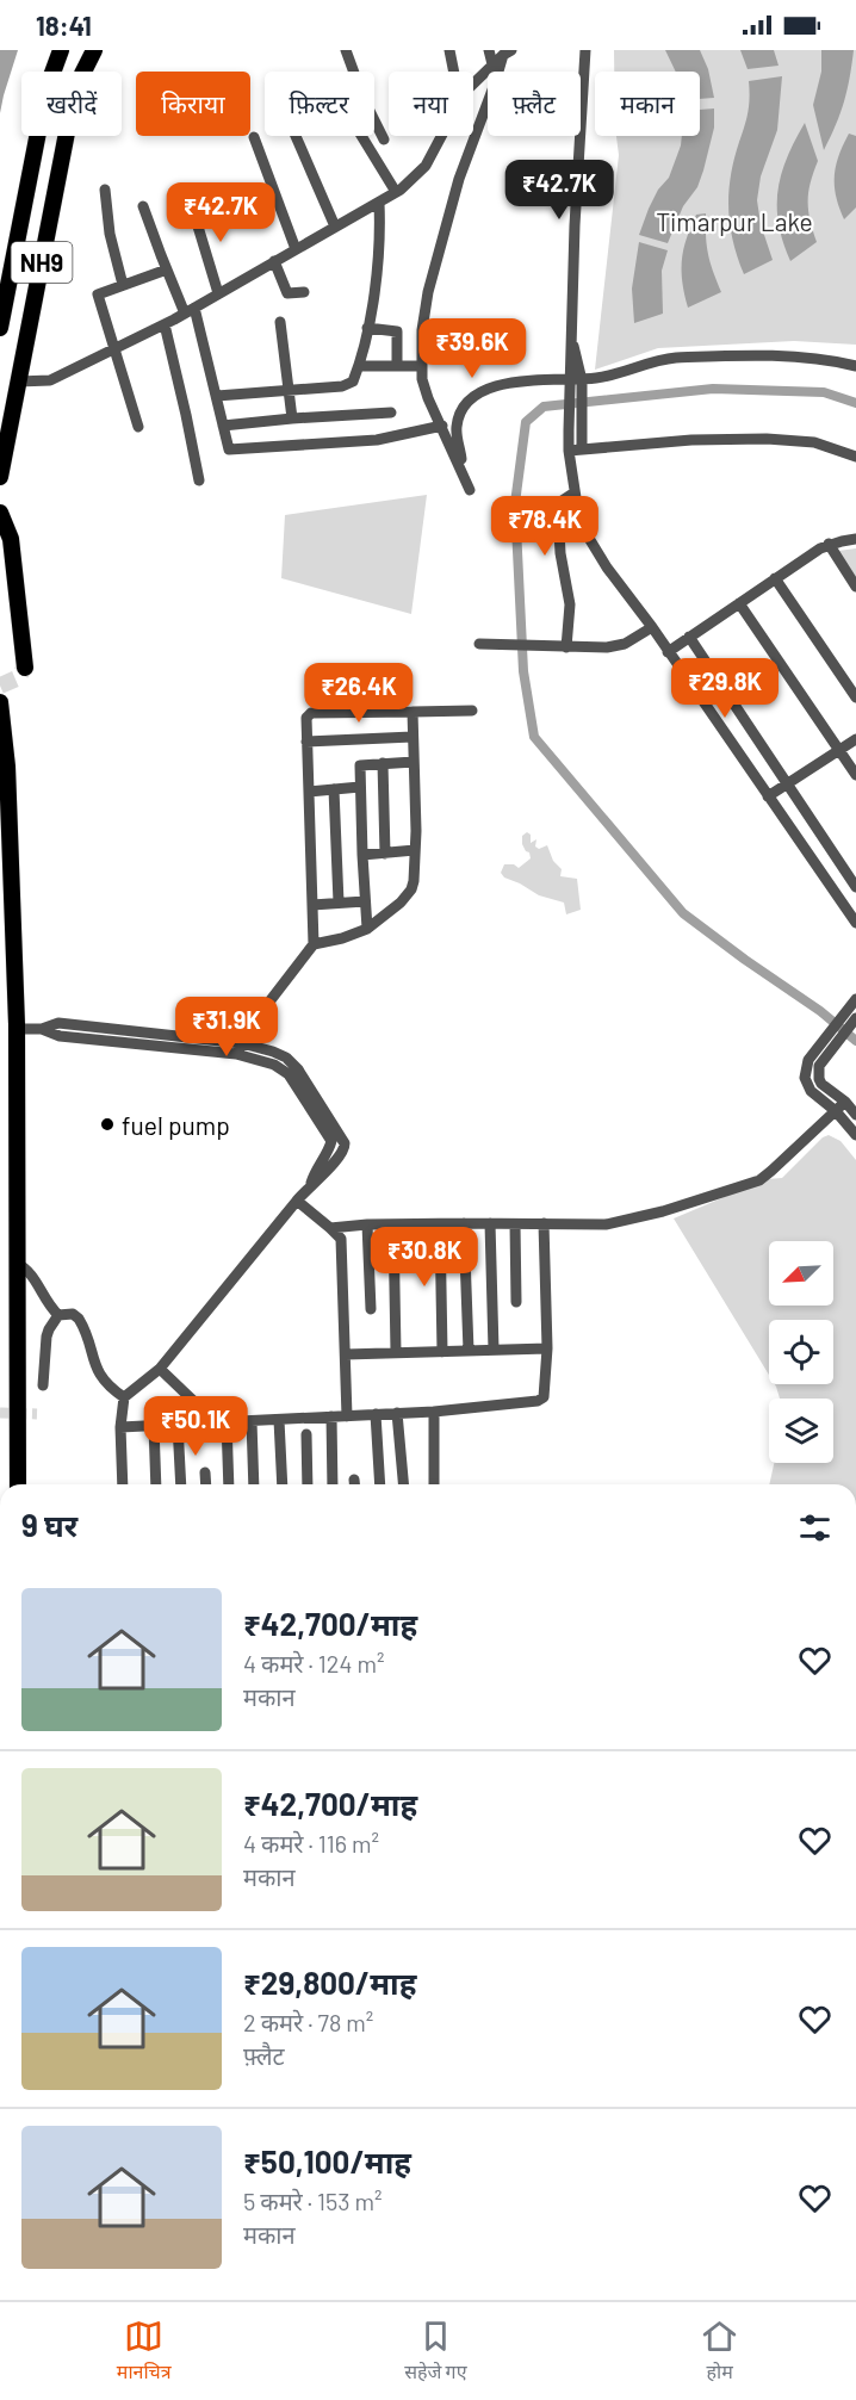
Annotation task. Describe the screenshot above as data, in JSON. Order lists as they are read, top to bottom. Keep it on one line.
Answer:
{"streets":{"highway":["NH9"]},"parks":["Timarpur Lake"],"places":["fuel pump"],"north":"bottom left","page":{"status":"18:41","chip":["खरीदें","किराया","फ़िल्टर","नया","फ़्लैट","मकान"],"price":["₹42.7K","₹42.7K","₹39.6K","₹78.4K","₹29.8K","₹26.4K","₹31.9K","₹30.8K","₹50.1K"],"heading":"9 घर","list":[{"name":"₹42,700/माह","note":"4 कमरे · 124 m² · मकान"},{"name":"₹42,700/माह","note":"4 कमरे · 116 m² · मकान"},{"name":"₹29,800/माह","note":"2 कमरे · 78 m² · फ़्लैट"},{"name":"₹50,100/माह","note":"5 कमरे · 153 m² · मकान"}],"tabs":["मानचित्र","सहेजे गए","होम"]}}
